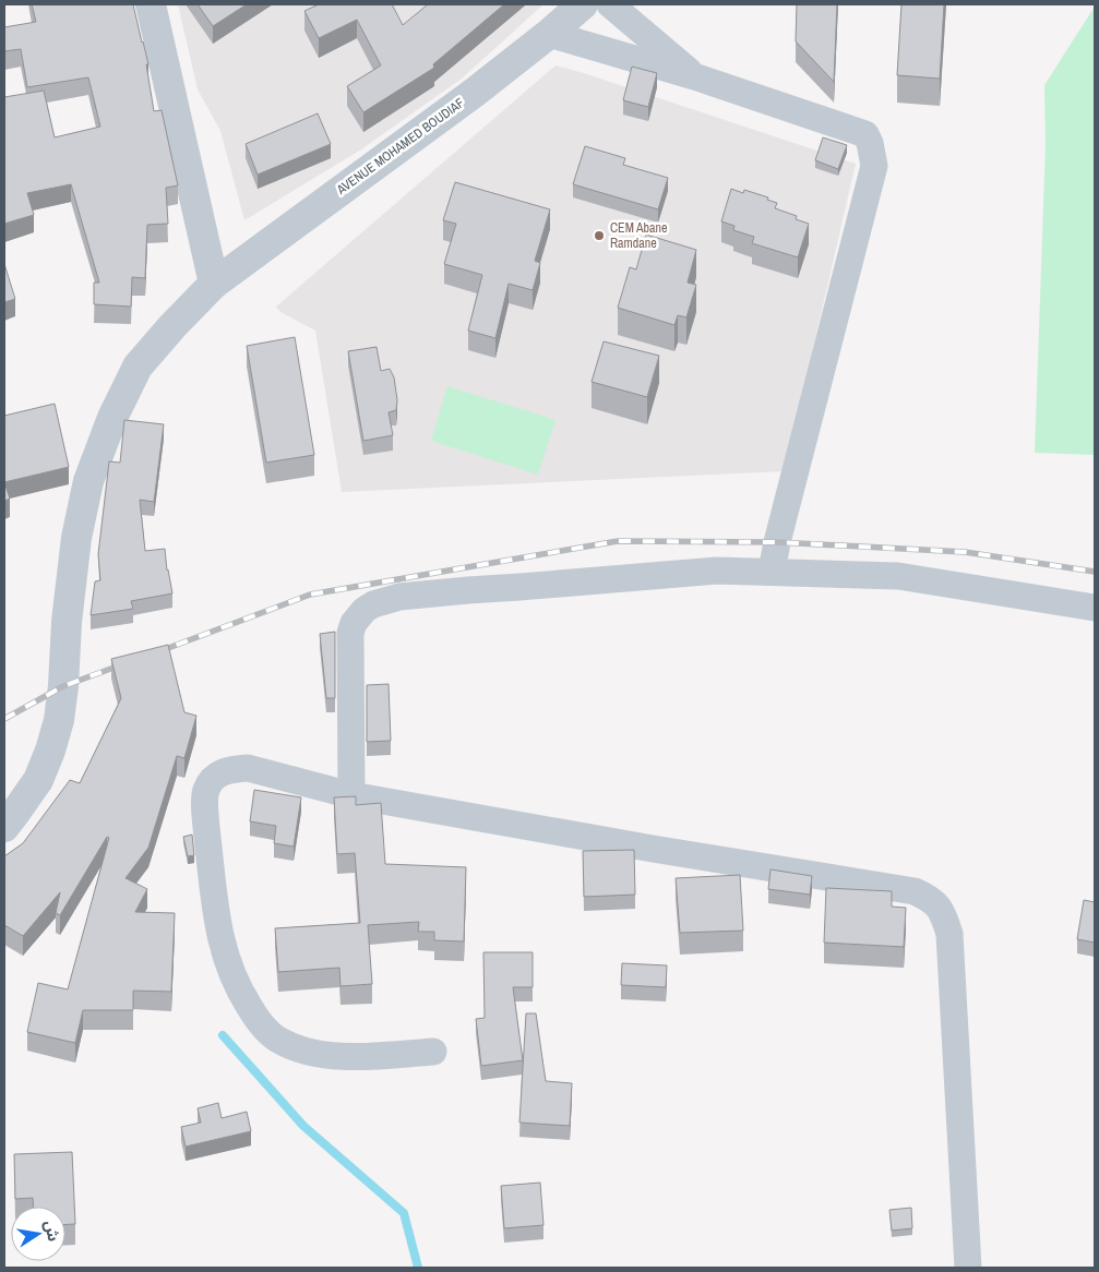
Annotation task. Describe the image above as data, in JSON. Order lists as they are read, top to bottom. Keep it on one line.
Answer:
{"streets":{"street":["AVENUE MOHAMED BOUDIAF"]},"places":["CEM Abane Ramdane"],"north":"right"}
